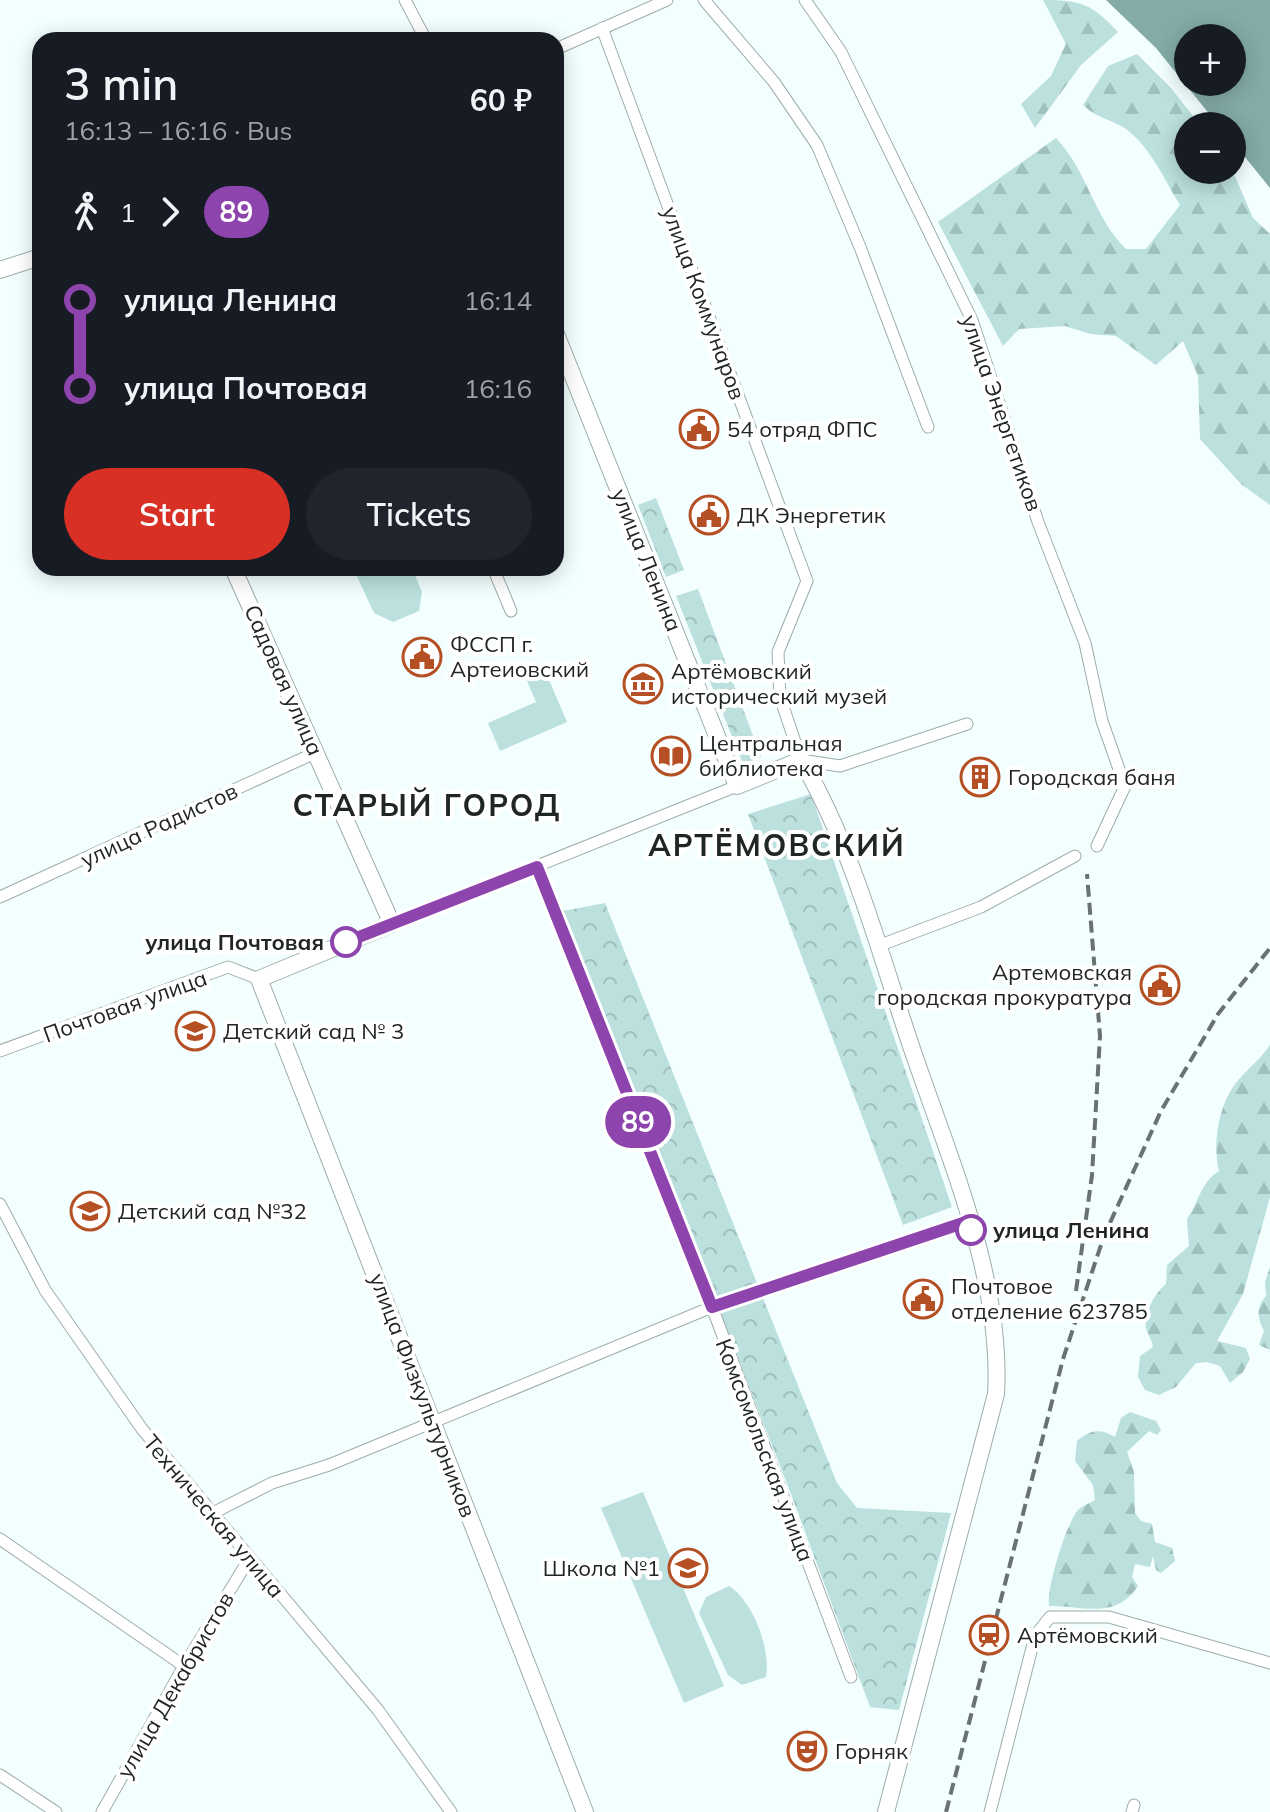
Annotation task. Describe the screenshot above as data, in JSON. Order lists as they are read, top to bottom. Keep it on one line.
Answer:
{"streets":{"street":["улица Коммунаров","улица Энергетиков","улица Ленина","Садовая улица","улица Радистов","Почтовая улица","улица Физкультурников","Комсомольская улица","Техническая улица","улица Декабристов"]},"crossings":[["Садовая улица","улица Радистов"],["Почтовая улица","улица Физкультурников"],["Техническая улица","улица Декабристов"]],"districts":["СТАРЫЙ ГОРОД","АРТЁМОВСКИЙ"],"places":{"public building":["54 отряд ФПС","ДК Энергетик","ФССП г. Артеиовский","Артемовская городская прокуратура","Почтовое отделение 623785"],"museum":["Артёмовский исторический музей"],"library":["Центральная библиотека"],"building":["Городская баня"],"other":["улица Почтовая","улица Ленина"],"school or university":["Детский сад № 3","Детский сад №32","Школа №1"],"station":["Артёмовский"],"theatre":["Горняк"]},"lines":["bus line 89"],"page":{"on_map":"89","map_buttons":["+","−"],"heading":["3 min","16:13 – 16:16 · Bus","60 ₽"],"legs":["1","89"],"list":[{"name":"улица Ленина","value":"16:14"},{"name":"улица Почтовая","value":"16:16"}],"buttons":["Start","Tickets"]}}
